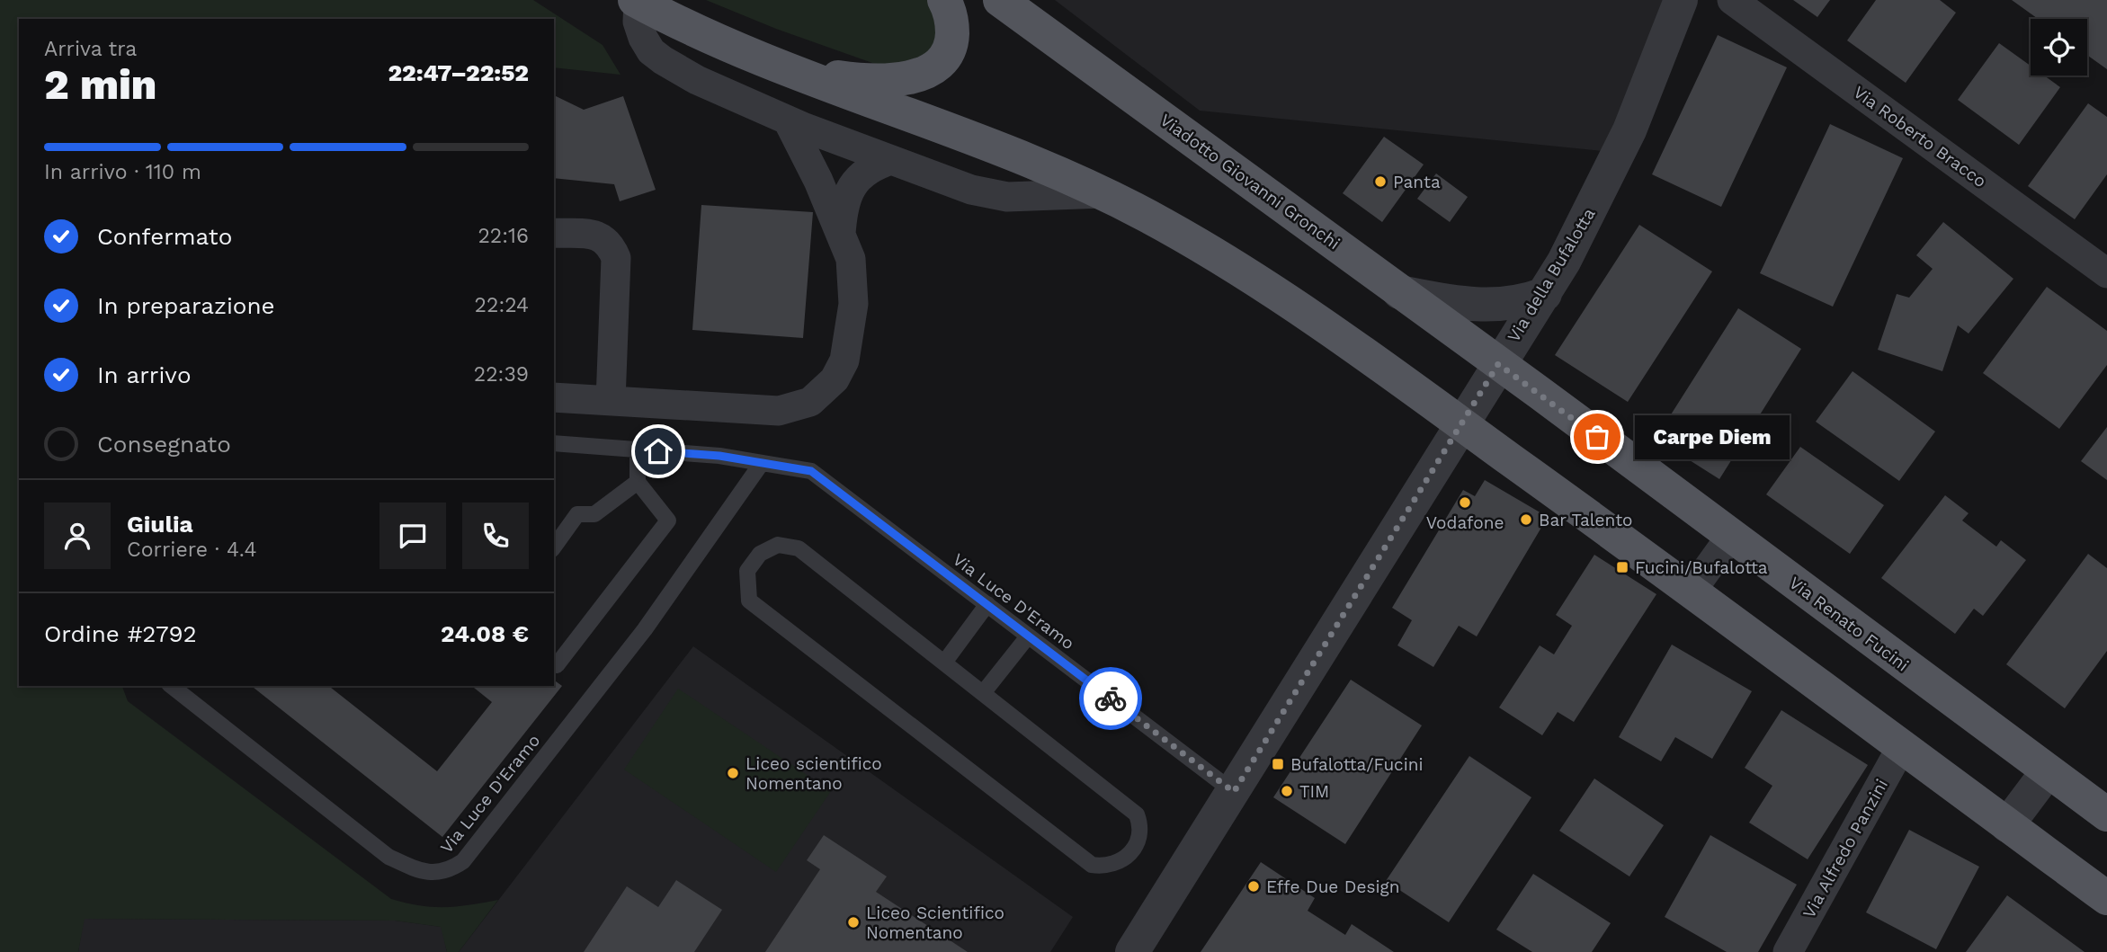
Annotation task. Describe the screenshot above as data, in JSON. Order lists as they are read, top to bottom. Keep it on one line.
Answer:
{"streets":{"main road":["Viadotto Giovanni Gronchi","Via Renato Fucini"],"street":["Via Roberto Bracco","Via della Bufalotta","Via Alfredo Panzini"],"lane":["Via Luce D'Eramo"]},"crossings":[["Viadotto Giovanni Gronchi","Via della Bufalotta"],["Viadotto Giovanni Gronchi","Via Renato Fucini"],["Via della Bufalotta","Via Luce D'Eramo"],["Via della Bufalotta","Via Renato Fucini"]],"places":{"other":["Panta","Carpe Diem","Vodafone","Bar Talento","Liceo scientifico Nomentano","TIM","Effe Due Design","Liceo Scientifico Nomentano"],"transit":["Fucini/Bufalotta","Bufalotta/Fucini"]},"page":{"heading":["2 min","Arriva tra","22:47–22:52"],"panel":["Giulia","Corriere · 4.4","Ordine #2792","24.08 €"],"bar":"In arrivo · 110 m","list":[["Confermato","22:16"],["In preparazione","22:24"],["In arrivo","22:39"],"Consegnato"],"bubble":"Carpe Diem"}}
